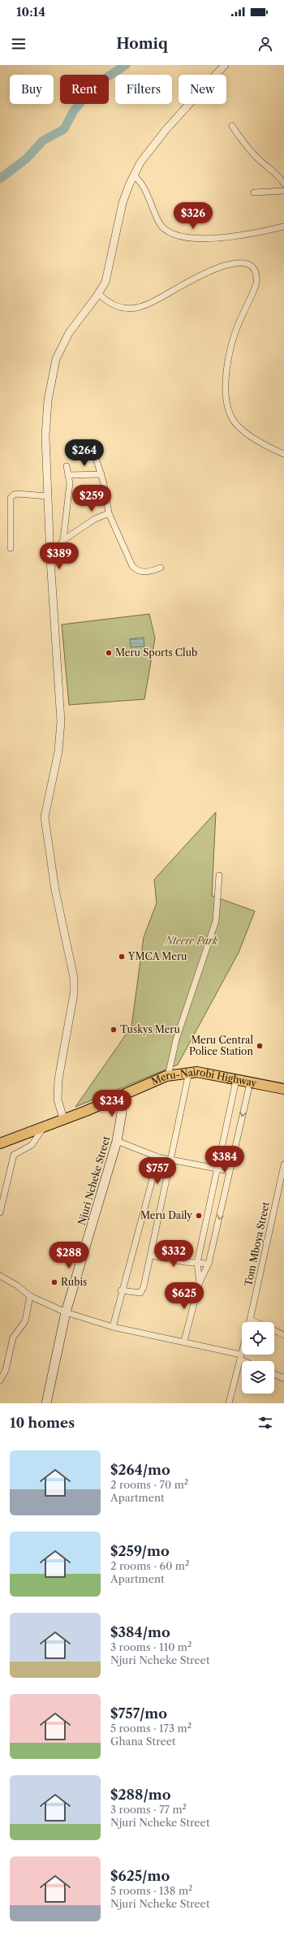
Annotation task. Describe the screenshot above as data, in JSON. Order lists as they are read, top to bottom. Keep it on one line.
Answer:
{"streets":{"highway":["Meru-Nairobi Highway"],"main road":["Njuri Ncheke Street"],"street":["Tom Mboya Street"]},"crossings":[["Meru-Nairobi Highway","Njuri Ncheke Street"]],"parks":["Nteere Park"],"places":["Meru Sports Club","YMCA Meru","Tuskys Meru","Meru Central Police Station","Meru Daily","Rubis"],"page":{"status":"10:14","header":"Homiq","chip":["Buy","Rent","Filters","New"],"price":["$326","$264","$259","$389","$234","$384","$757","$332","$288","$625"],"heading":"10 homes","list":[{"name":"$264/mo","note":"2 rooms · 70 m² · Apartment"},{"name":"$259/mo","note":"2 rooms · 60 m² · Apartment"},{"name":"$384/mo","note":"3 rooms · 110 m² · Njuri Ncheke Street"},{"name":"$757/mo","note":"5 rooms · 173 m² · Ghana Street"},{"name":"$288/mo","note":"3 rooms · 77 m² · Njuri Ncheke Street"},{"name":"$625/mo","note":"5 rooms · 138 m² · Njuri Ncheke Street"}]}}
